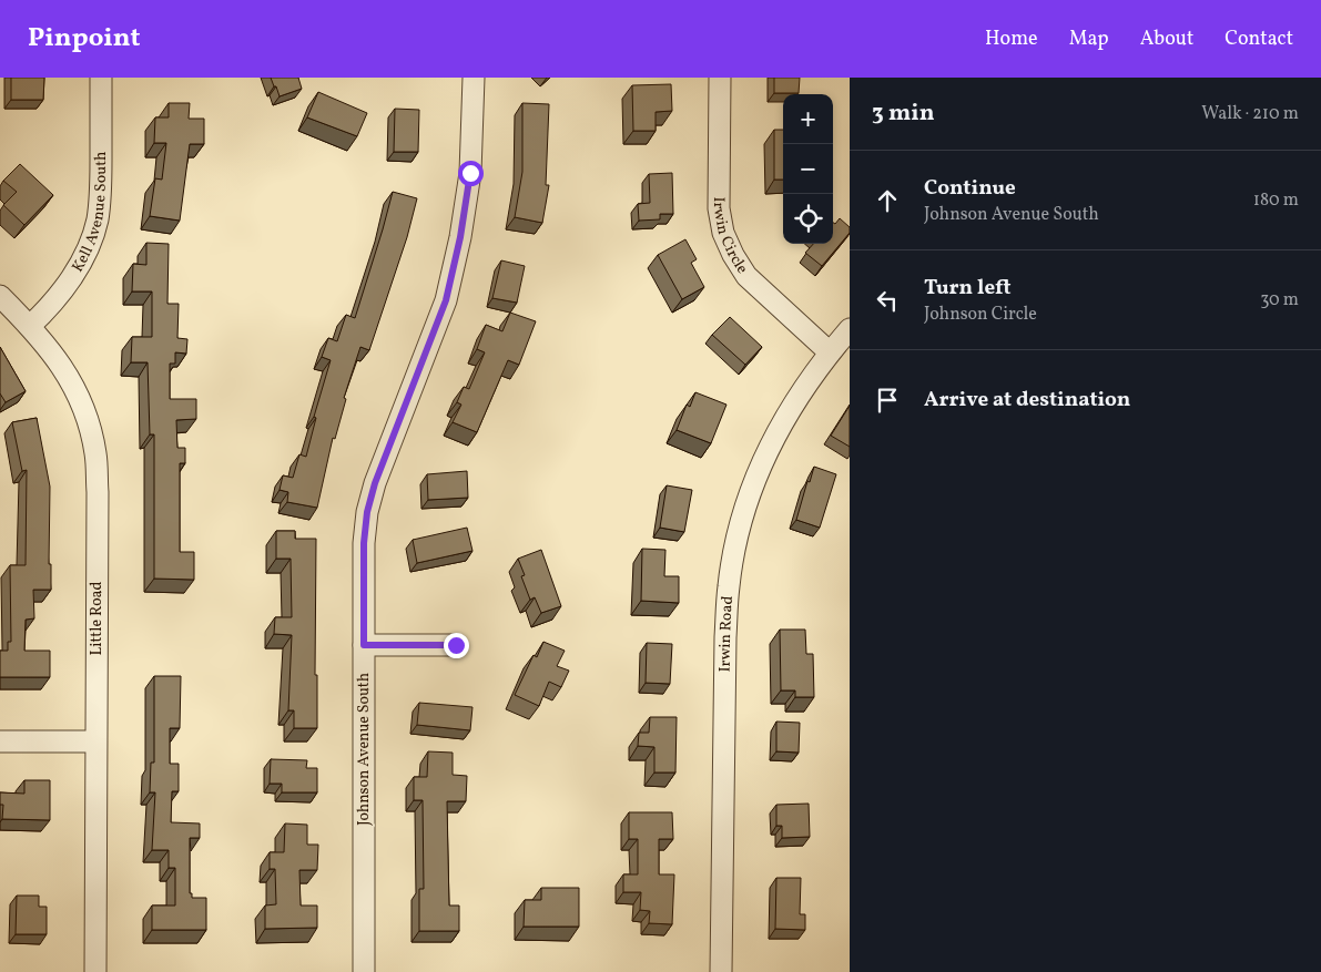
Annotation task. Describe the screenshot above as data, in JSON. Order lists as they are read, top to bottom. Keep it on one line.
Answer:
{"streets":{"street":["Kell Avenue South","Irwin Circle","Little Road","Irwin Road","Johnson Avenue South"]},"crossings":[["Kell Avenue South","Little Road"],["Irwin Circle","Irwin Road"]],"page":{"header":"Pinpoint","nav":["Home","Map","About","Contact"],"heading":["3 min","Walk · 210 m"],"map_buttons":["+","−"],"list":[["Continue","Johnson Avenue South","180 m"],["Turn left","Johnson Circle","30 m"],"Arrive at destination"]}}
